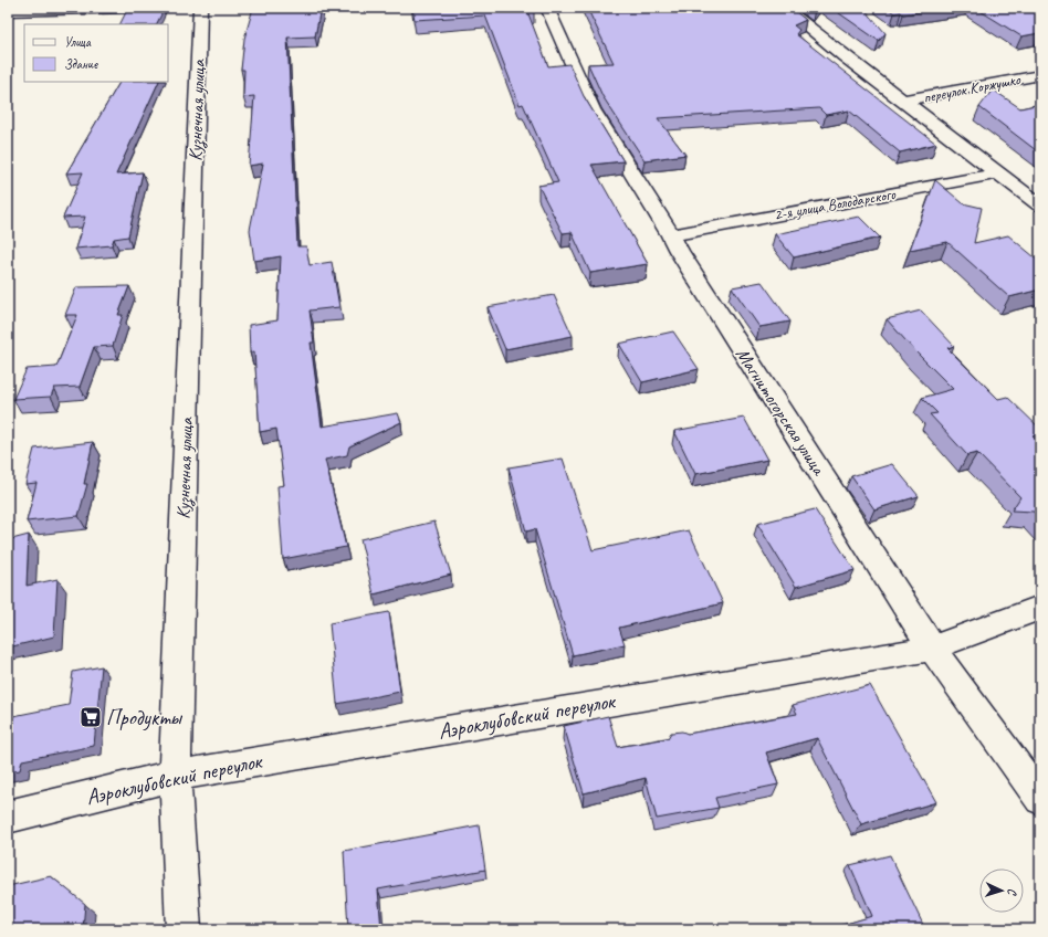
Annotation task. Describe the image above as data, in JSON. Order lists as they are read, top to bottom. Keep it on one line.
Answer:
{"streets":{"street":["переулок Коржушко","Кузнечная улица","2-я улица Володарского","Магнитогорская улица","Аэроклубовский переулок"]},"crossings":[["Кузнечная улица","Аэроклубовский переулок"],["2-я улица Володарского","Магнитогорская улица"],["Магнитогорская улица","Аэроклубовский переулок"]],"places":{"supermarket":["Продукты"]},"legend":["Улица","Здание"],"north":"right"}
